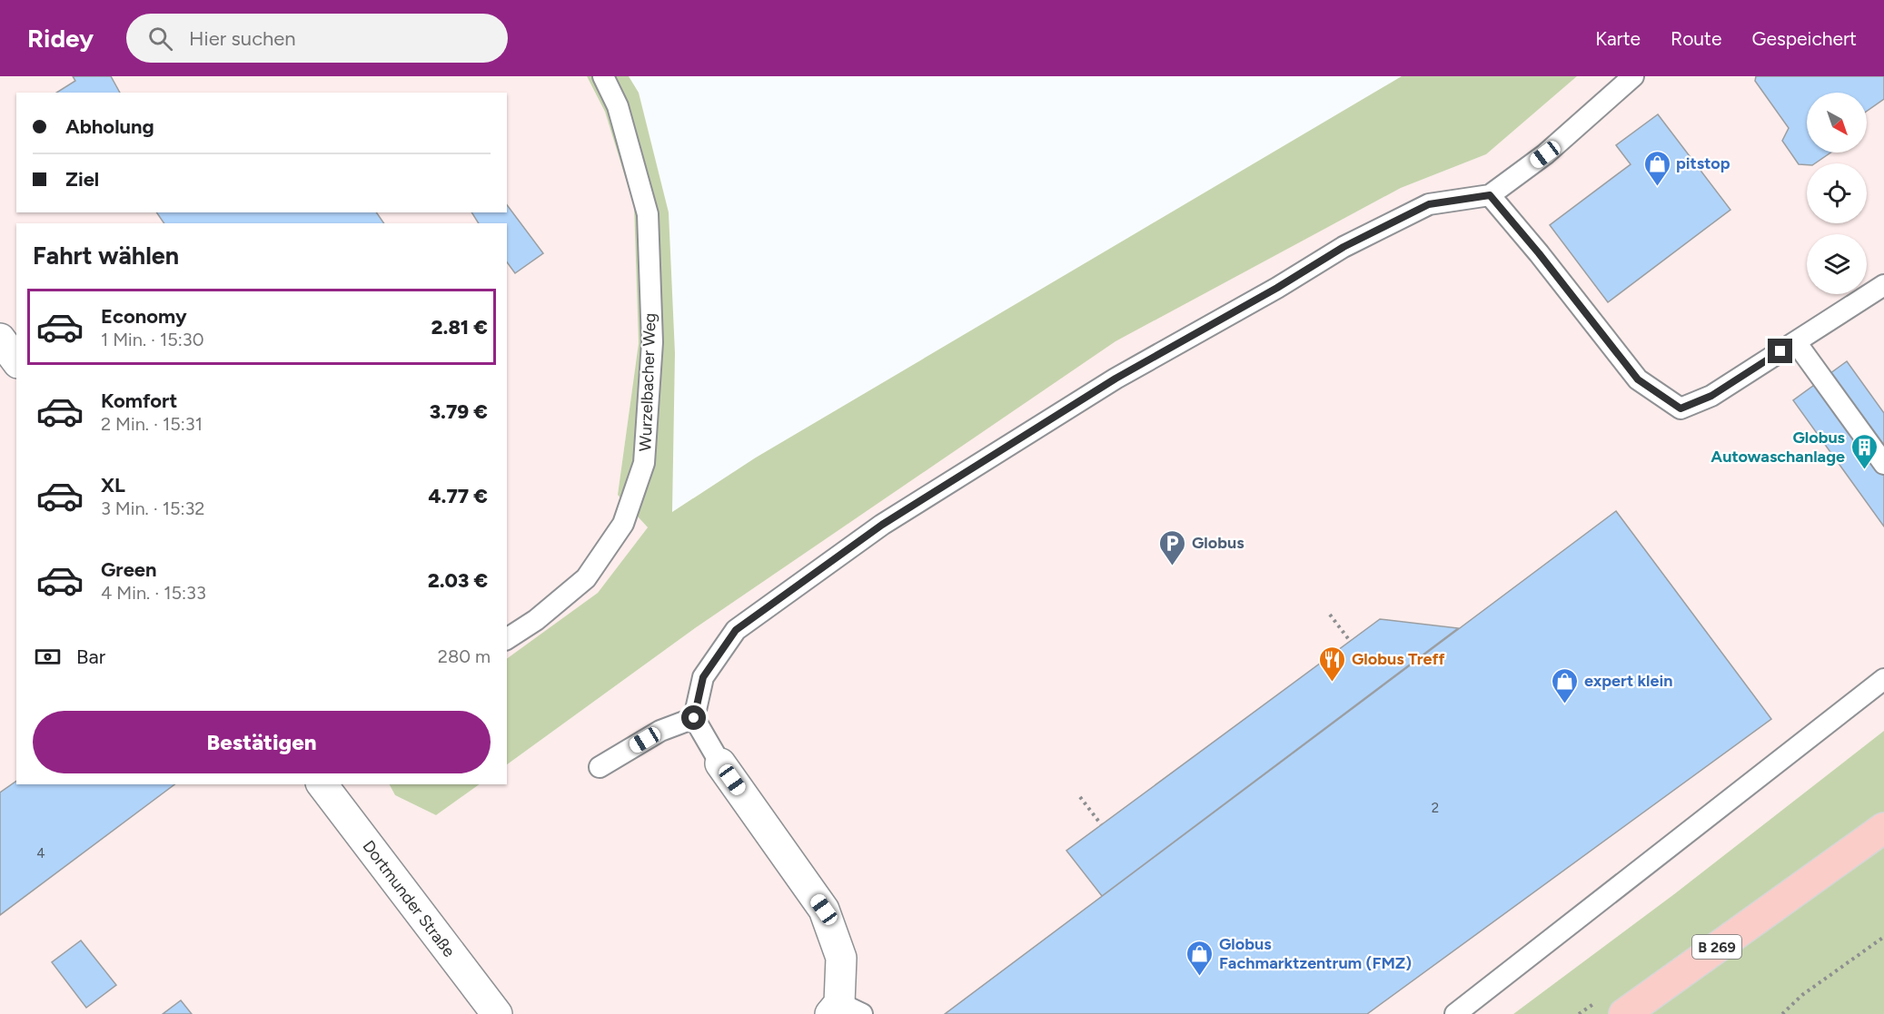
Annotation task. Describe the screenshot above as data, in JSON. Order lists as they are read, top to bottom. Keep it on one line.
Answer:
{"streets":{"main road":["B 269"],"street":["Dortmunder Straße"],"lane":["Wurzelbacher Weg"]},"places":{"shop":["pitstop","expert klein","Globus Fachmarktzentrum (FMZ)"],"building":["Globus Autowaschanlage"],"parking":["Globus"],"restaurant":["Globus Treff"]},"house_numbers":["2","4"],"north":"bottom right","page":{"header":"Ridey","search":"Hier suchen","nav":["Karte","Route","Gespeichert"],"banner":["Abholung","Ziel"],"heading":"Fahrt wählen","list":[{"name":"Economy","note":"1 Min. · 15:30","value":"2.81 €"},{"name":"Komfort","note":"2 Min. · 15:31","value":"3.79 €"},{"name":"XL","note":"3 Min. · 15:32","value":"4.77 €"},{"name":"Green","note":"4 Min. · 15:33","value":"2.03 €"}],"pay":["Bar","280 m"],"buttons":"Bestätigen"}}
